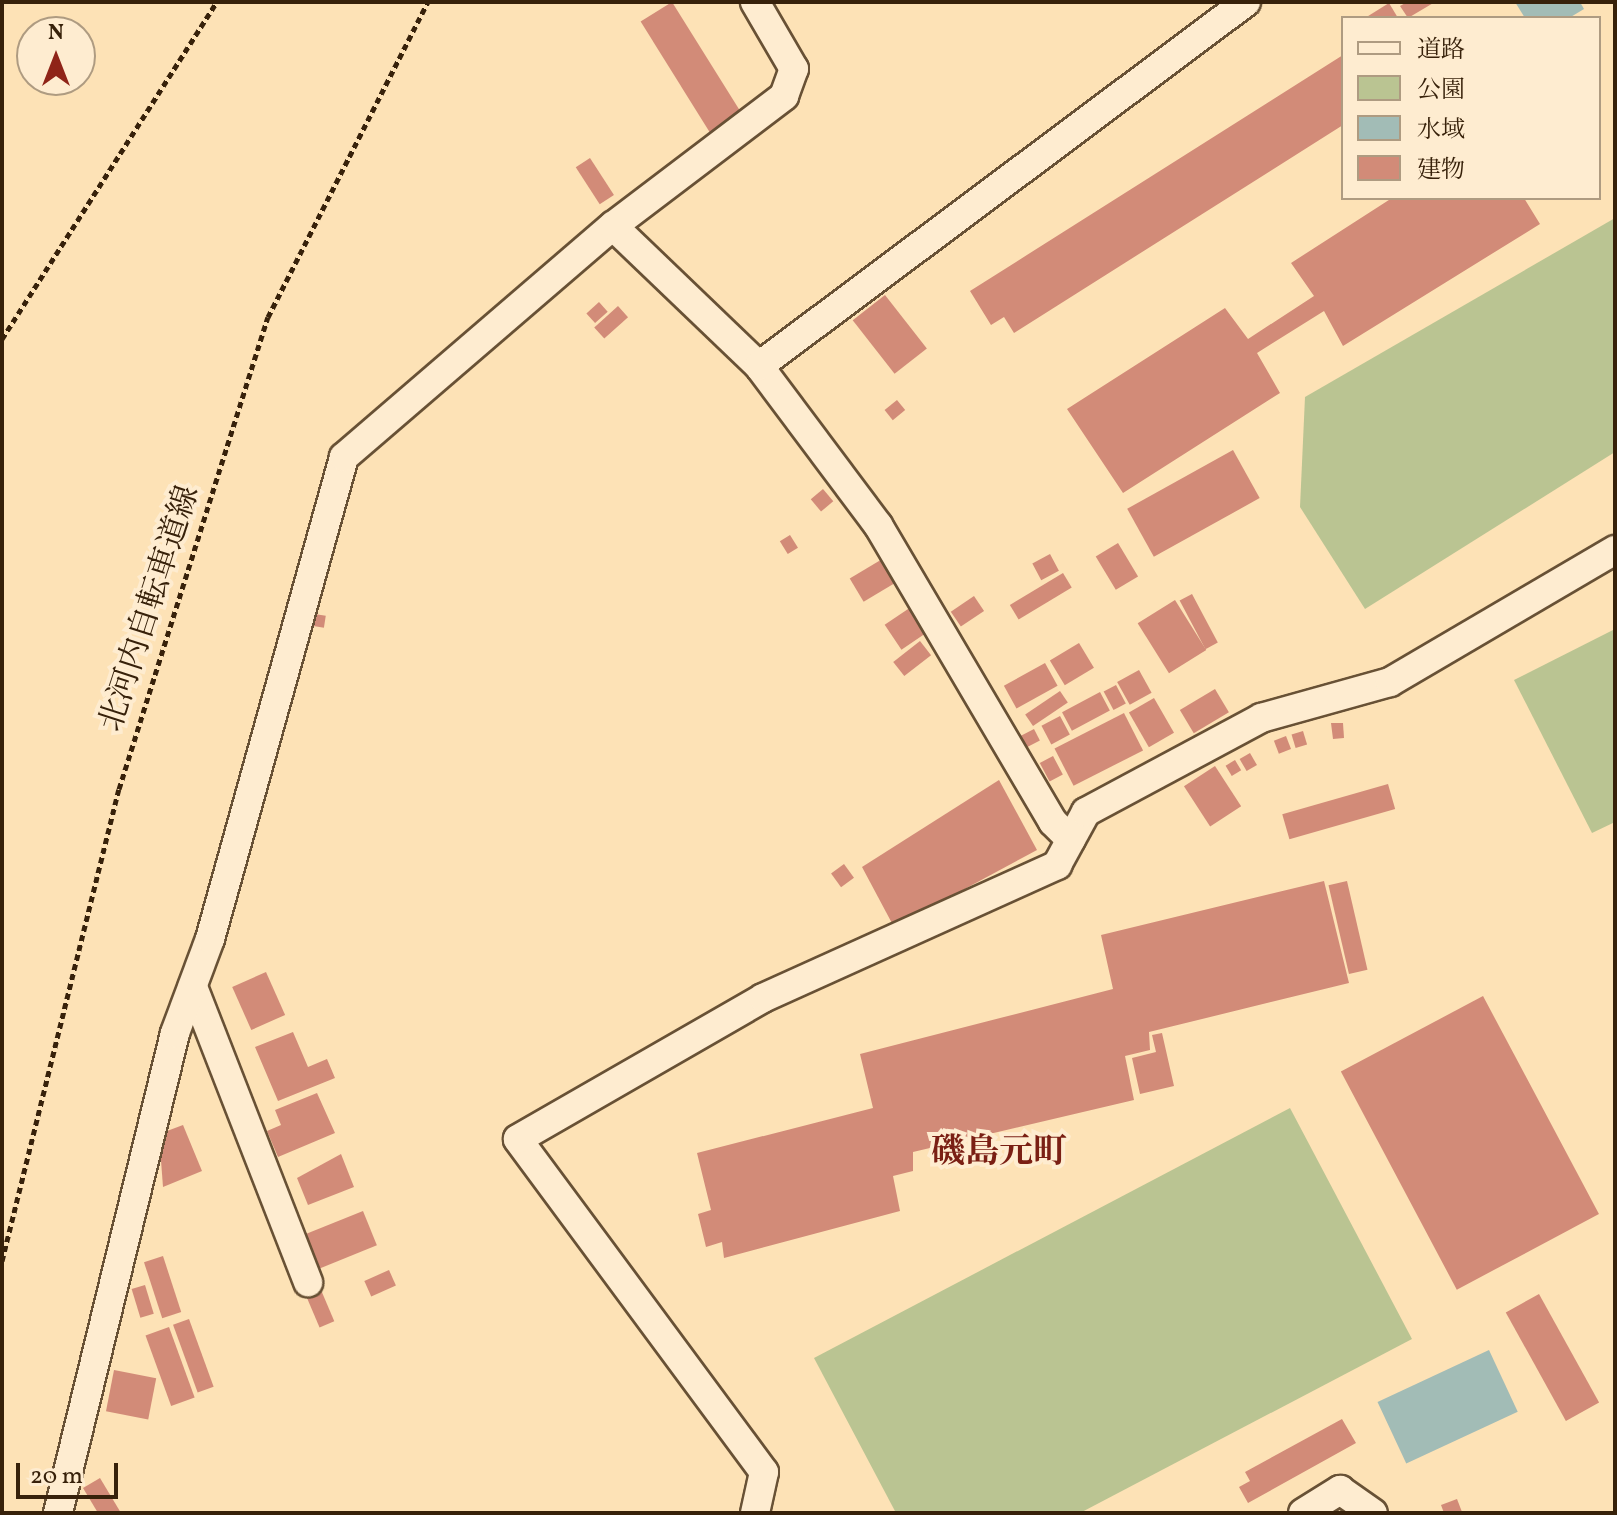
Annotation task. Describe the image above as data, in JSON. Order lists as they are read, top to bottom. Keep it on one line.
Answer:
{"streets":{"path":["北河内自転車道線"]},"districts":["磯島元町"],"legend":["道路","公園","水域","建物"],"scale_bar":"20 m","north":"top"}
